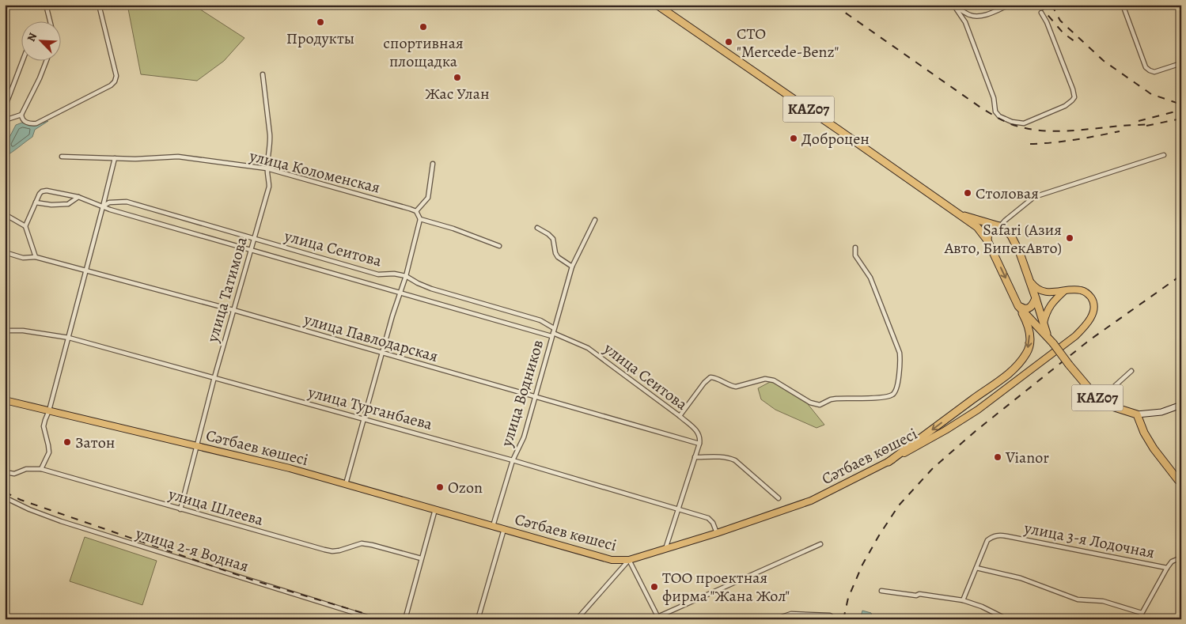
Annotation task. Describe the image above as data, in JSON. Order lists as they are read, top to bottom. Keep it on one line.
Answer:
{"streets":{"highway":["KAZ07"],"main road":["Сәтбаев көшесі"],"street":["улица Коломенская","улица Сеитова","улица Татимова","улица Павлодарская","улица Водников","улица Турганбаева","улица Шлеева","улица 3-я Лодочная","улица 2-я Водная"]},"crossings":[["KAZ07","Сәтбаев көшесі"],["улица Коломенская","улица Татимова"],["улица Сеитова","улица Татимова"],["улица Сеитова","улица Павлодарская"],["улица Сеитова","улица Водников"],["улица Татимова","улица Павлодарская"],["улица Татимова","улица Турганбаева"],["улица Татимова","Сәтбаев көшесі"],["улица Татимова","улица Шлеева"],["улица Павлодарская","улица Водников"],["улица Водников","улица Турганбаева"],["улица Водников","Сәтбаев көшесі"],["улица Турганбаева","Сәтбаев көшесі"]],"places":["Продукты","спортивная площадка","СТО \"Mercede-Benz\"","Жас Улан","Доброцен","Столовая","Safari (Азия Авто, БипекАвто)","Затон","Vianor","Ozon","ТОО проектная фирма \"Жана Жол\""],"north":"top left"}
